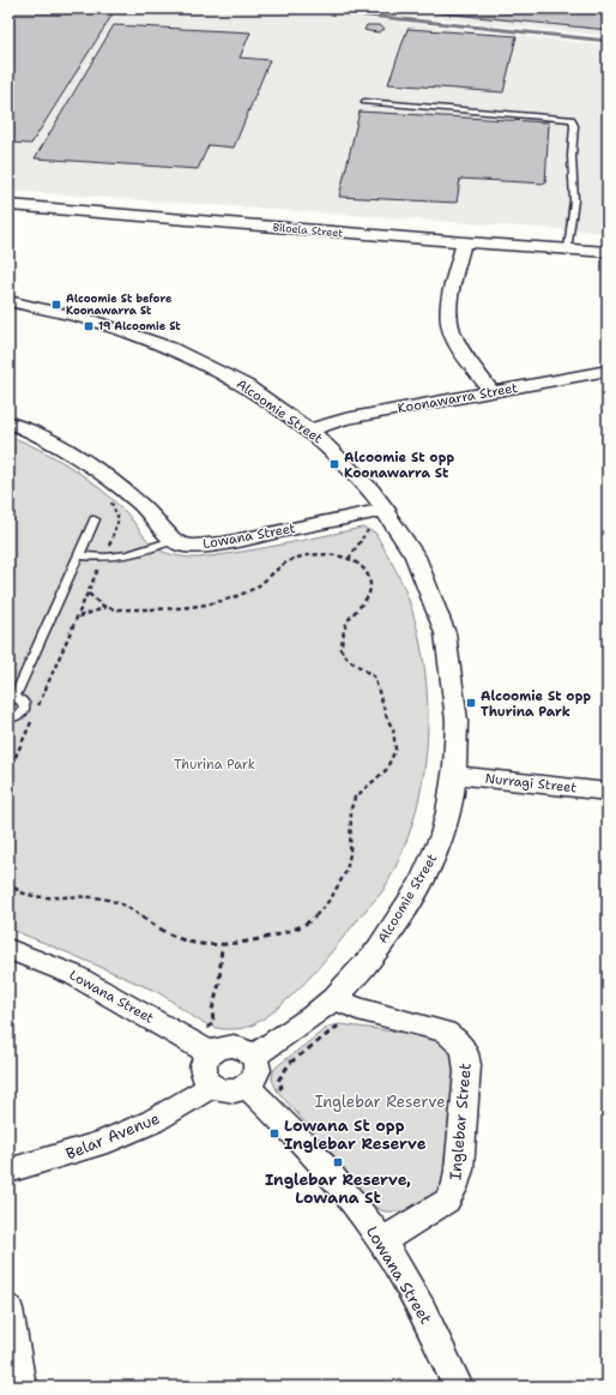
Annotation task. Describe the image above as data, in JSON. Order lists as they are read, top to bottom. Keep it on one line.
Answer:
{"streets":{"street":["Biloela Street","Koonawarra Street","Alcoomie Street","Lowana Street","Nurragi Street","Inglebar Street","Belar Avenue"]},"crossings":[["Koonawarra Street","Alcoomie Street"],["Alcoomie Street","Lowana Street"],["Alcoomie Street","Nurragi Street"],["Alcoomie Street","Inglebar Street"],["Alcoomie Street","Belar Avenue"],["Lowana Street","Inglebar Street"],["Lowana Street","Belar Avenue"]],"parks":["Thurina Park","Inglebar Reserve"],"places":{"transit":["Alcoomie St before Koonawarra St","19 Alcoomie St","Alcoomie St opp Koonawarra St","Alcoomie St opp Thurina Park","Lowana St opp Inglebar Reserve","Inglebar Reserve, Lowana St"]}}
